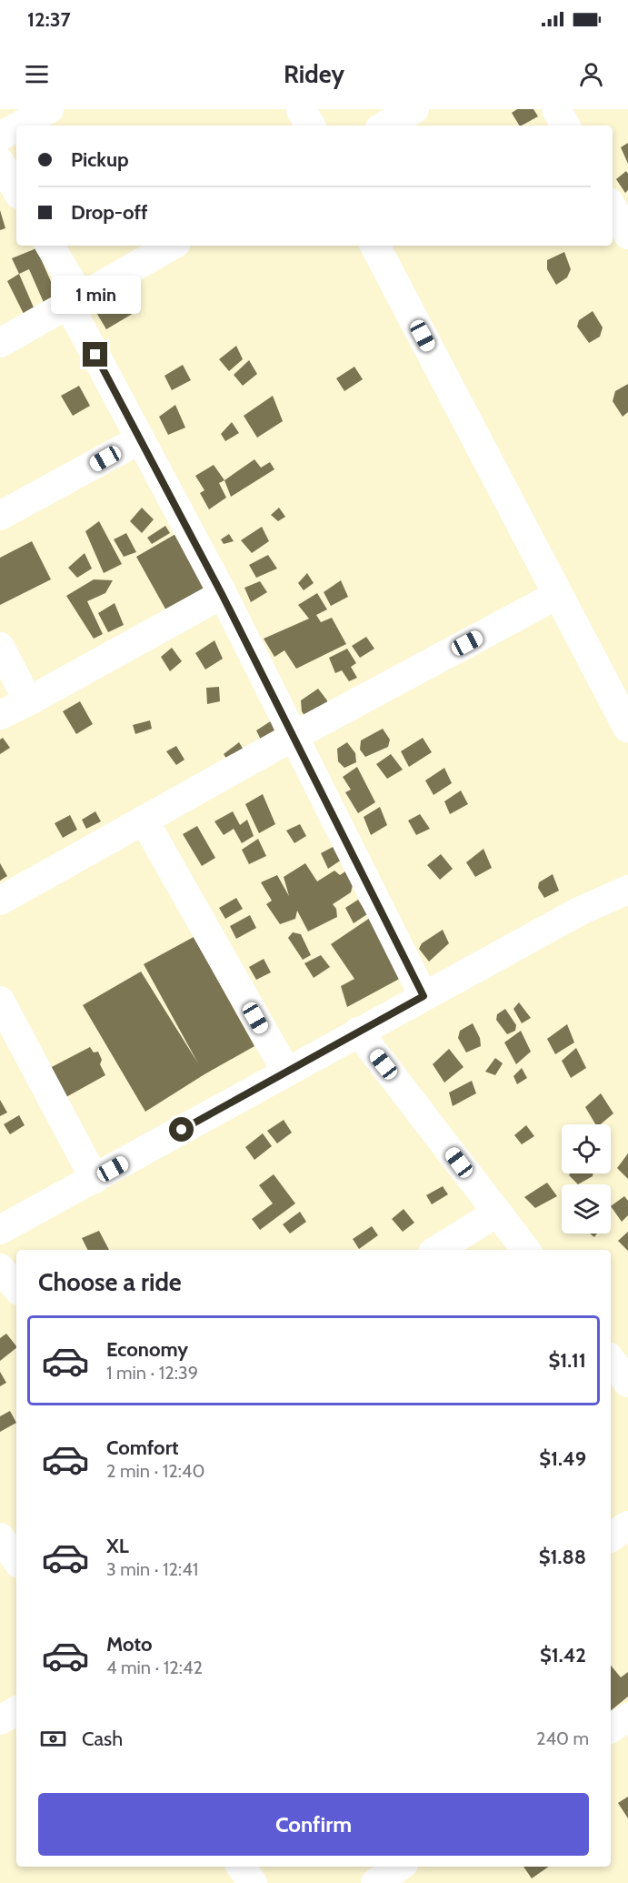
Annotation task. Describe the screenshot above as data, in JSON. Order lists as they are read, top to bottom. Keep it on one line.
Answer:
{"page":{"status":"12:37","header":"Ridey","banner":["Pickup","Drop-off"],"bubble":"1 min","heading":"Choose a ride","list":[{"name":"Economy","note":"1 min · 12:39","value":"$1.11"},{"name":"Comfort","note":"2 min · 12:40","value":"$1.49"},{"name":"XL","note":"3 min · 12:41","value":"$1.88"},{"name":"Moto","note":"4 min · 12:42","value":"$1.42"}],"pay":["Cash","240 m"],"buttons":"Confirm"}}
